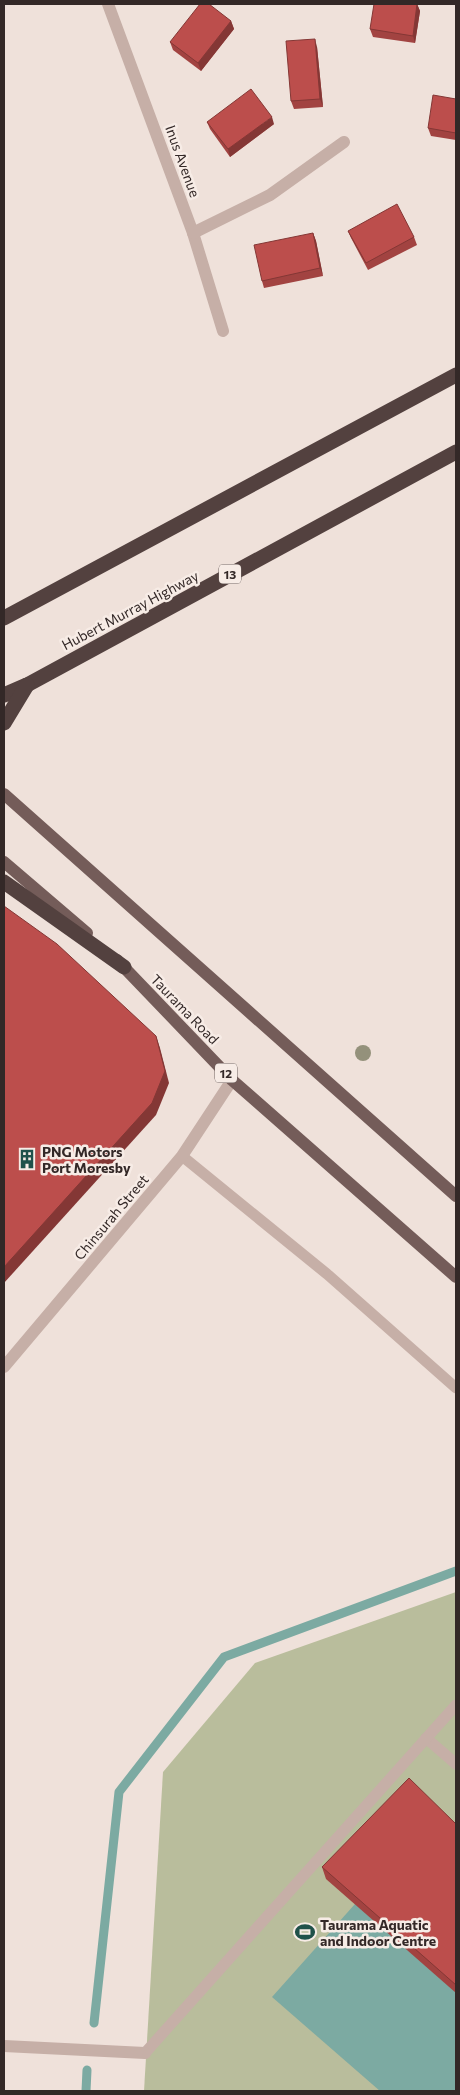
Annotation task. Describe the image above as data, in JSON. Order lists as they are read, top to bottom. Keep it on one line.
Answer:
{"streets":{"highway":["13","Hubert Murray Highway"],"main road":["Taurama Road","12"],"street":["Inus Avenue","Chinsurah Street"]},"crossings":[["Taurama Road","Chinsurah Street"]],"places":{"building":["PNG Motors Port Moresby"],"sports":["Taurama Aquatic and Indoor Centre"]}}
